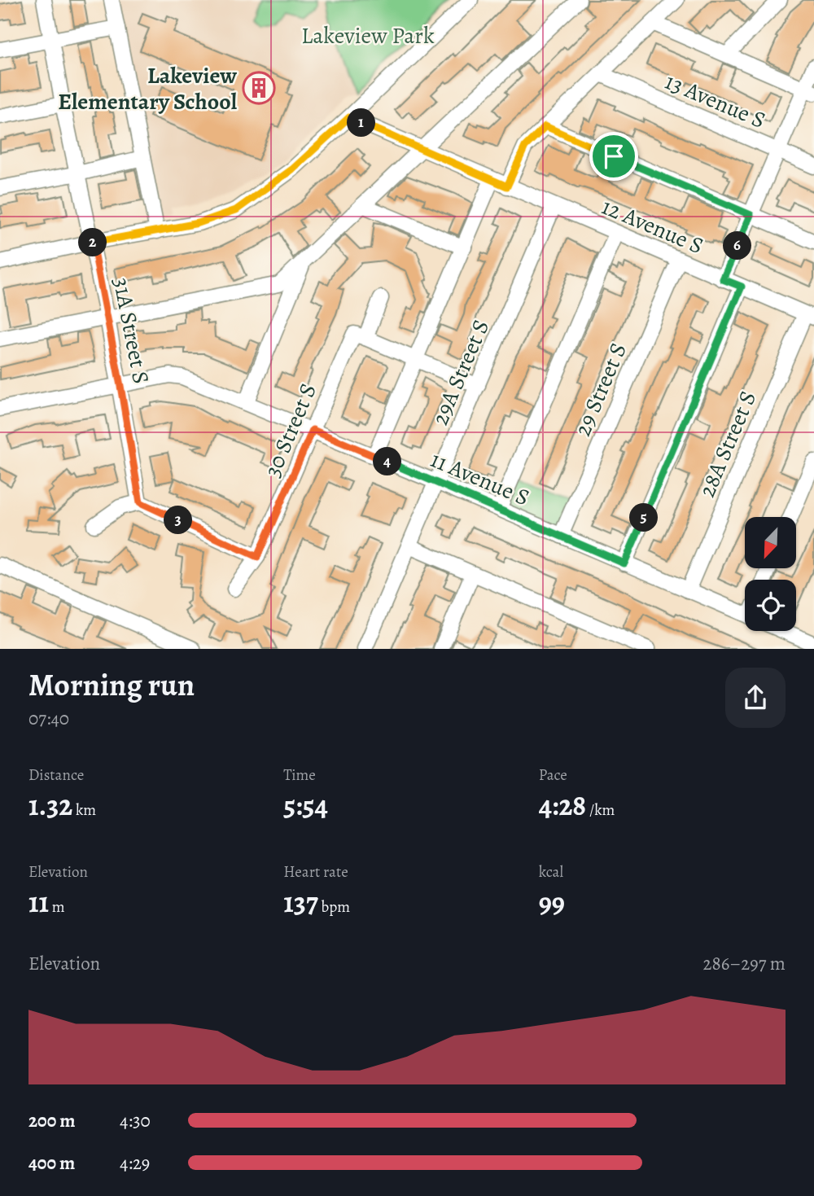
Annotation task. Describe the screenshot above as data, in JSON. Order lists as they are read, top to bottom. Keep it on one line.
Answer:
{"streets":{"street":["13 Avenue S","12 Avenue S","31A Street S","29A Street S","29 Street S","30 Street S","28A Street S","11 Avenue S"]},"crossings":[["12 Avenue S","29A Street S"],["12 Avenue S","29 Street S"],["12 Avenue S","28A Street S"],["31A Street S","11 Avenue S"],["29A Street S","11 Avenue S"],["29 Street S","11 Avenue S"],["30 Street S","11 Avenue S"],["28A Street S","11 Avenue S"]],"parks":["Lakeview Park"],"places":{"building":["Lakeview Elementary School"]},"north":"bottom left","page":{"pins":["1","2","6","4","5","3"],"heading":["Morning run","07:40"],"stats":[["Distance","1.32 km"],["Time","5:54"],["Pace","4:28 /km"],["Elevation","11 m"],["Heart rate","137 bpm"],["kcal","99"]],"chart":["Elevation","286–297 m"],"list":[{"name":"200 m","note":"4:30"},{"name":"400 m","note":"4:29"}]}}
